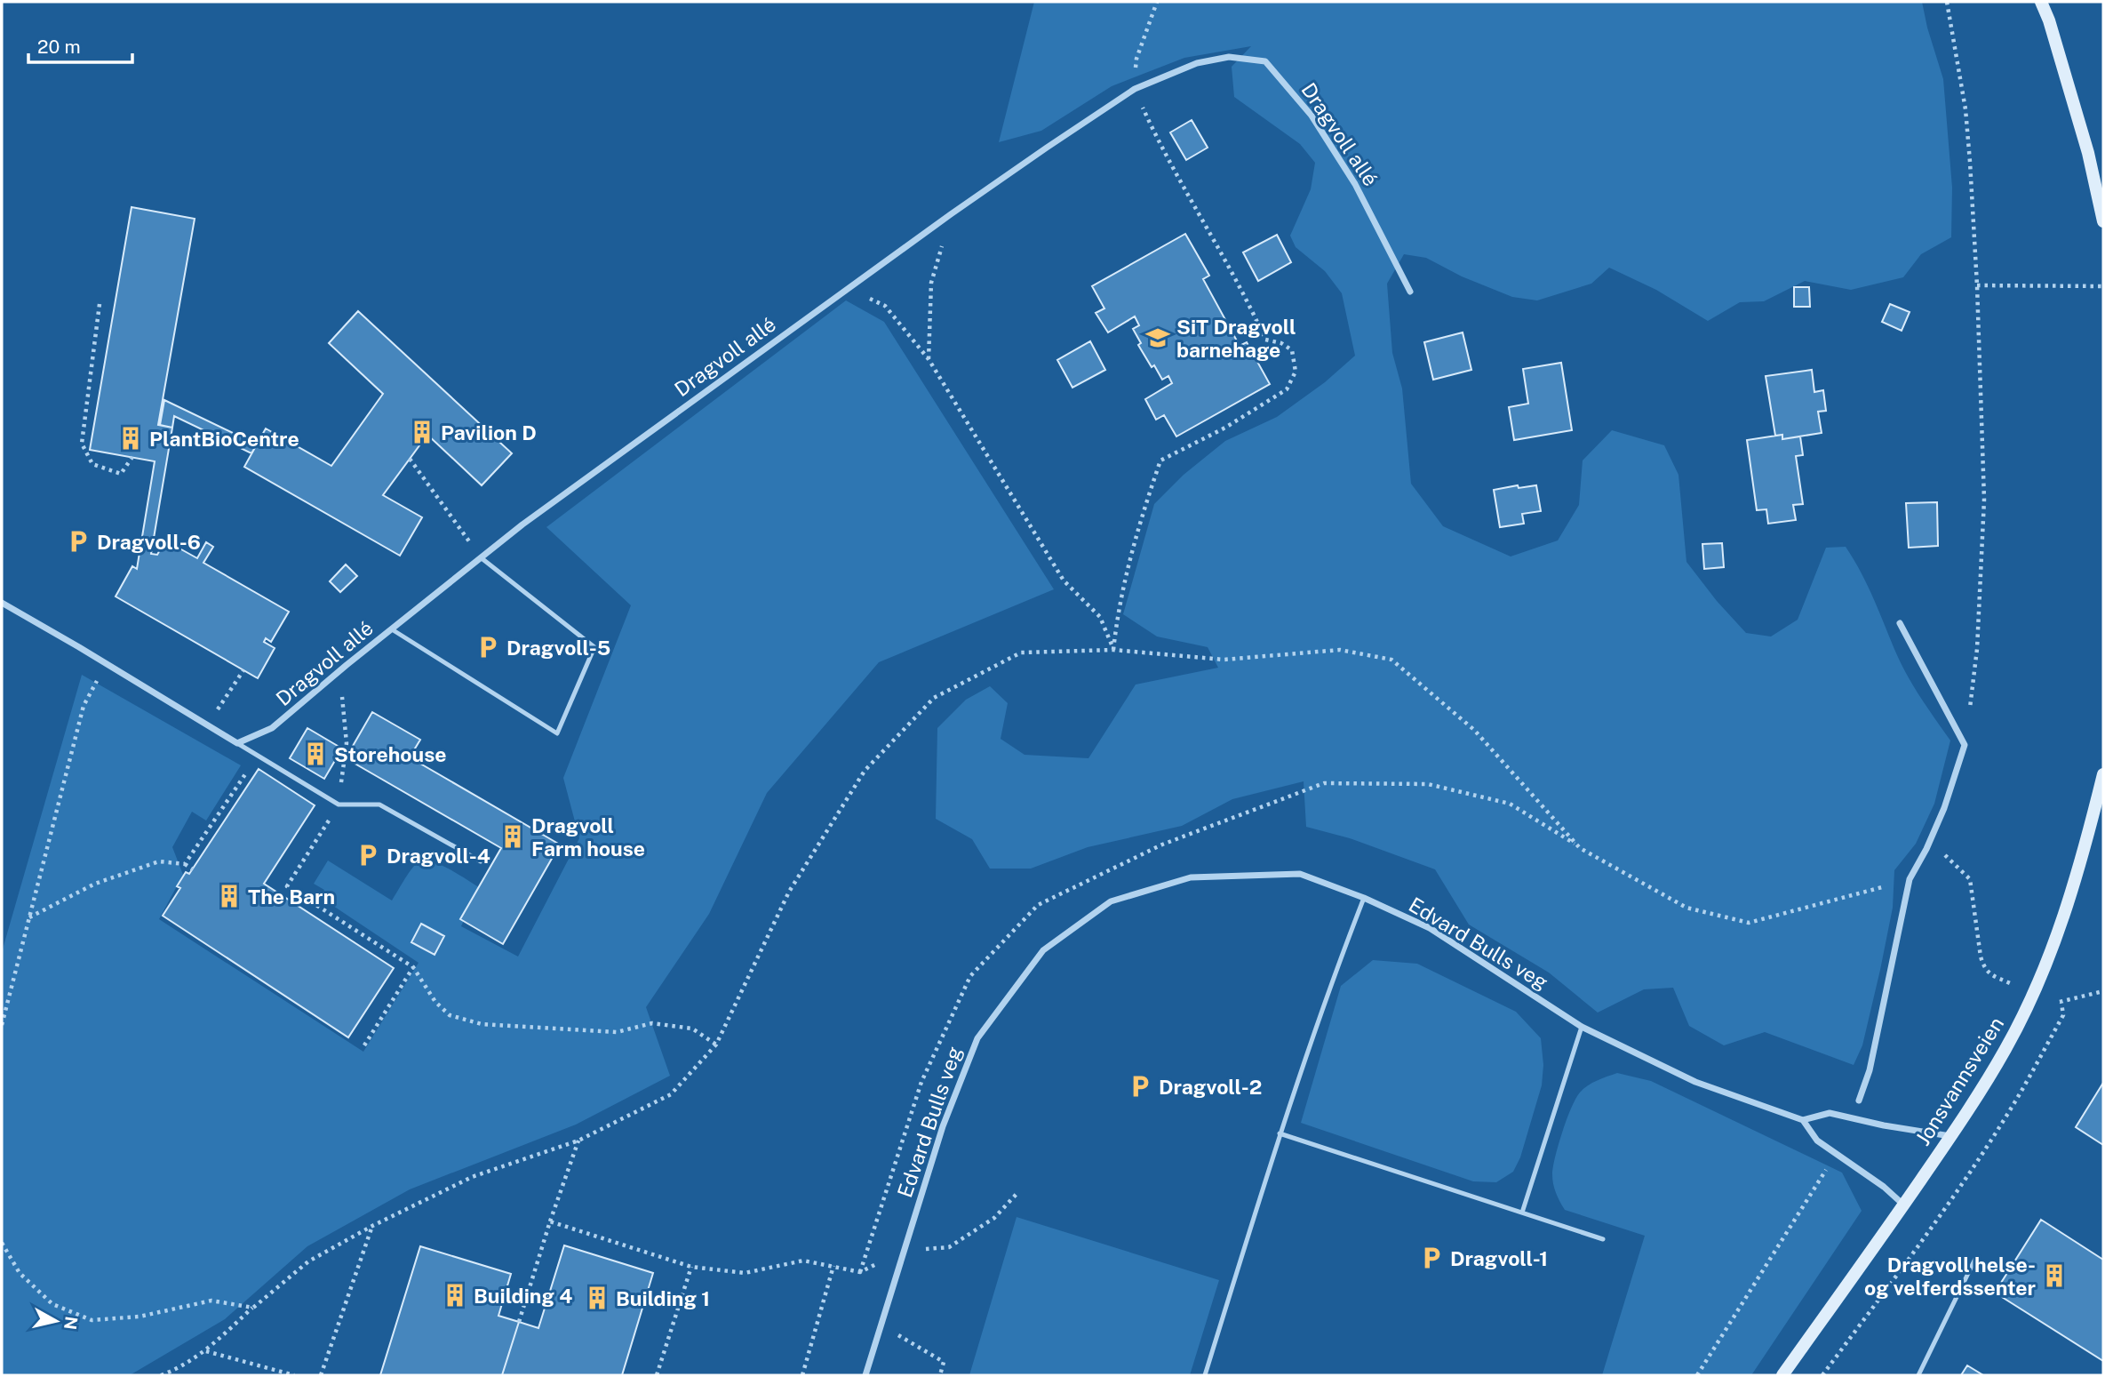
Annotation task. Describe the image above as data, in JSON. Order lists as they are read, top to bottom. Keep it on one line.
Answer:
{"streets":{"main road":["Jonsvannsveien"],"street":["Dragvoll allé","Edvard Bulls veg"]},"places":{"school or university":["SiT Dragvoll barnehage"],"building":["Pavilion D","PlantBioCentre","Storehouse","Dragvoll Farm house","The Barn","Dragvoll helse- og velferdssenter","Building 4","Building 1"],"parking":["Dragvoll-6","Dragvoll-5","Dragvoll-4","Dragvoll-2","Dragvoll-1"]},"scale_bar":"20 m","north":"right"}
